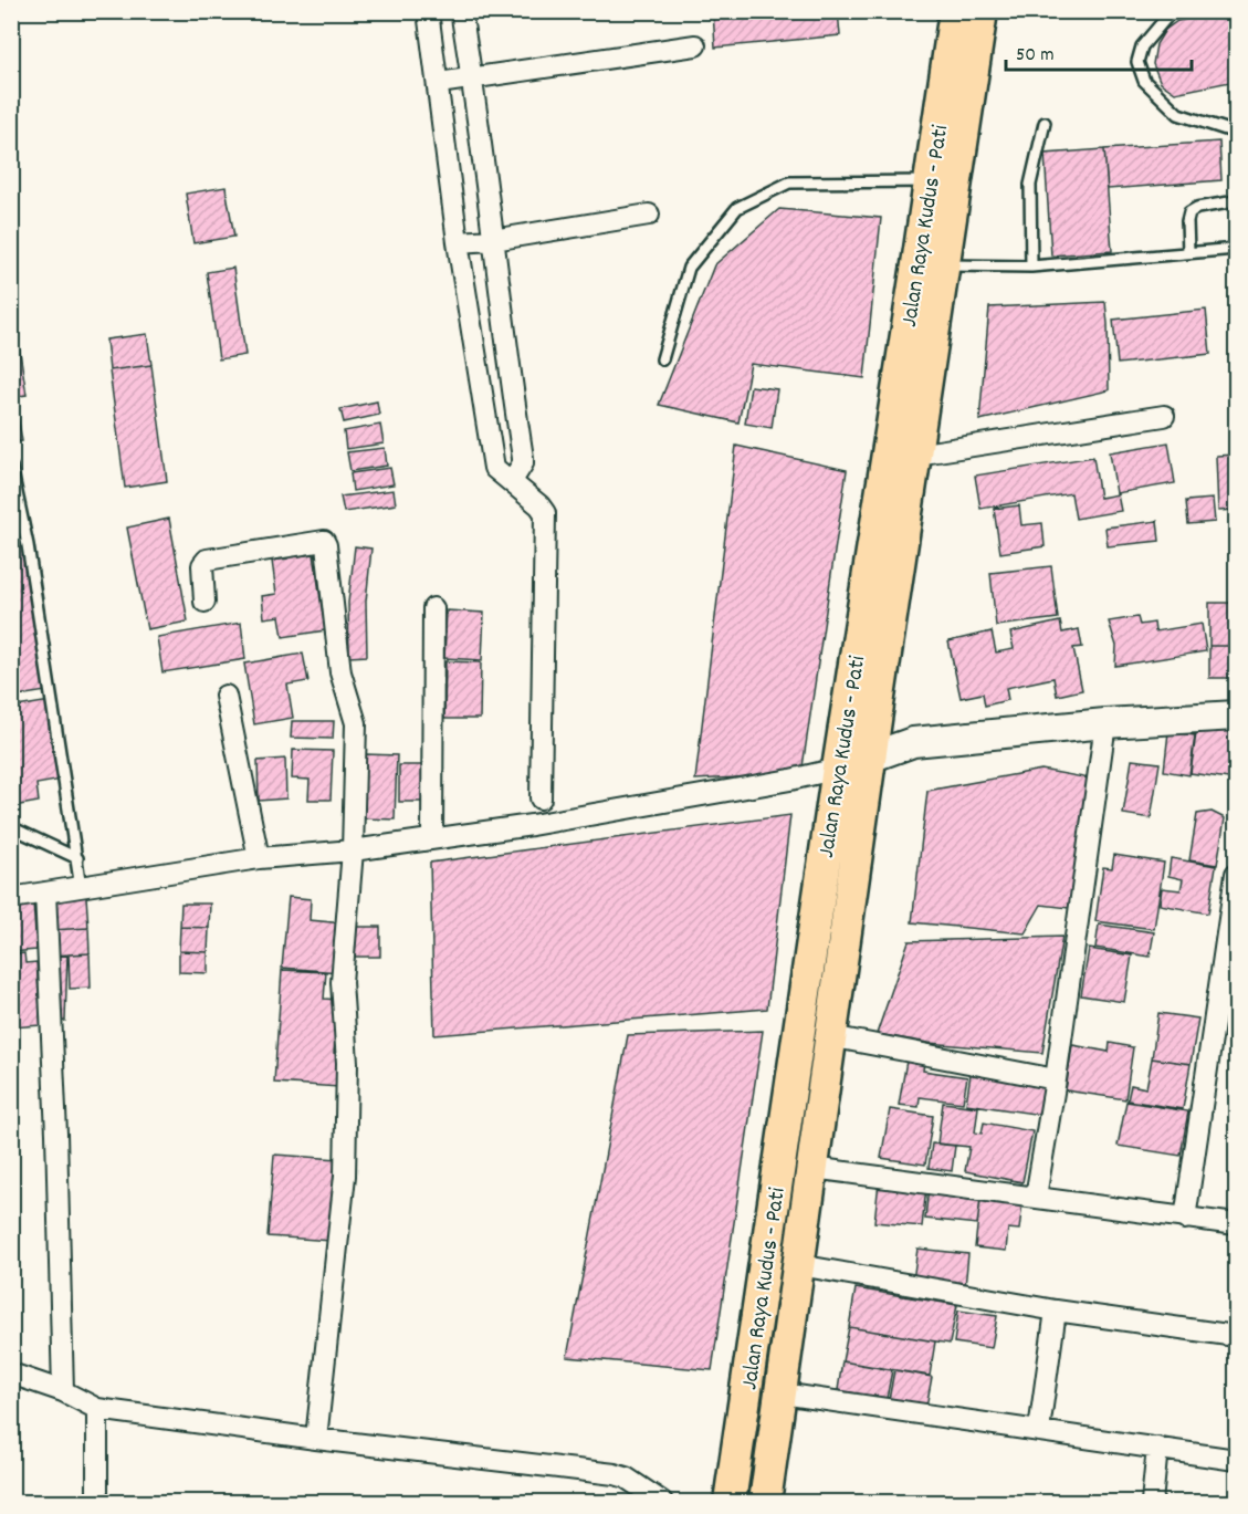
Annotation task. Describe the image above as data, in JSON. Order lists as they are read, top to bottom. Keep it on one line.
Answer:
{"streets":{"main road":["Jalan Raya Kudus - Pati"]},"scale_bar":"50 m"}
